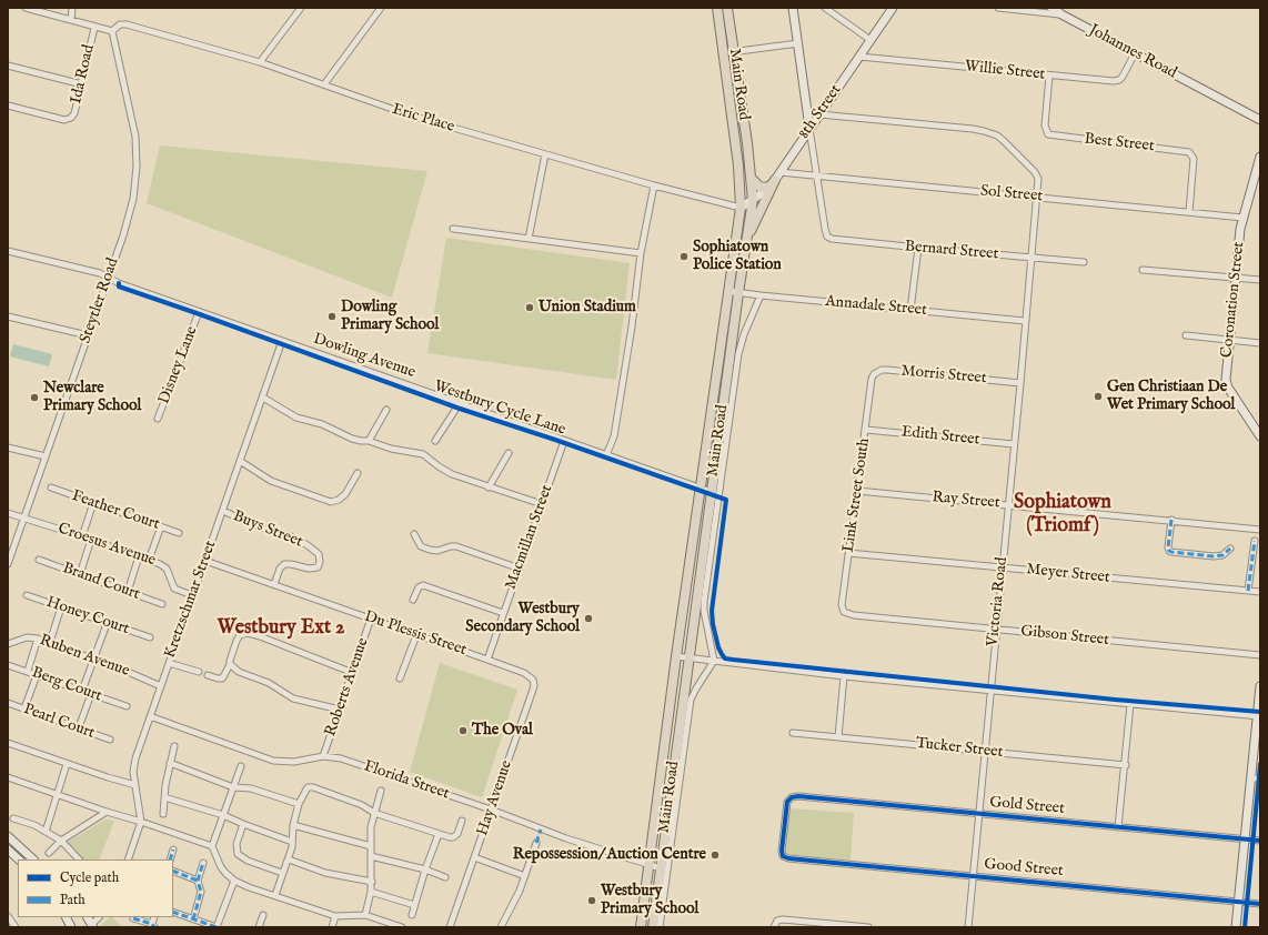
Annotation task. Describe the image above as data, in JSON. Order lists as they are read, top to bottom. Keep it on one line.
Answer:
{"streets":{"main road":["Main Road"],"street":["Johannes Road","Willie Street","Ida Road","8th Street","Eric Place","Best Street","Sol Street","Bernard Street","Coronation Street","Steytler Road","Annadale Street","Dowling Avenue","Disney Lane","Morris Street","Edith Street","Link Street South","Ray Street","Feather Court","Buys Street","Macmillan Street","Croesus Avenue","Meyer Street","Brand Court","Kretzschmar Street","Victoria Road","Honey Court","Du Plessis Street","Gibson Street","Ruben Avenue","Berg Court","Roberts Avenue","Pearl Court","Tucker Street","Florida Street","Hay Avenue","Gold Street","Good Street"],"cycle path":["Westbury Cycle Lane"]},"crossings":[["Johannes Road","Willie Street"],["Willie Street","8th Street"],["Willie Street","Best Street"],["Main Road","8th Street"],["Main Road","Eric Place"],["Main Road","Annadale Street"],["Main Road","Dowling Avenue"],["Main Road","Florida Street"],["8th Street","Eric Place"],["8th Street","Sol Street"],["Eric Place","Steytler Road"],["Best Street","Sol Street"],["Sol Street","Bernard Street"],["Sol Street","Coronation Street"],["Sol Street","Victoria Road"],["Bernard Street","Victoria Road"],["Steytler Road","Dowling Avenue"],["Steytler Road","Croesus Avenue"],["Annadale Street","Victoria Road"],["Dowling Avenue","Disney Lane"],["Dowling Avenue","Macmillan Street"],["Dowling Avenue","Kretzschmar Street"],["Morris Street","Link Street South"],["Morris Street","Victoria Road"],["Edith Street","Link Street South"],["Edith Street","Victoria Road"],["Link Street South","Ray Street"],["Link Street South","Meyer Street"],["Link Street South","Gibson Street"],["Ray Street","Victoria Road"],["Buys Street","Kretzschmar Street"],["Buys Street","Du Plessis Street"],["Macmillan Street","Du Plessis Street"],["Croesus Avenue","Kretzschmar Street"],["Meyer Street","Victoria Road"],["Kretzschmar Street","Du Plessis Street"],["Kretzschmar Street","Ruben Avenue"],["Kretzschmar Street","Florida Street"],["Victoria Road","Gibson Street"],["Victoria Road","Tucker Street"],["Victoria Road","Gold Street"],["Victoria Road","Good Street"],["Du Plessis Street","Roberts Avenue"],["Du Plessis Street","Hay Avenue"],["Roberts Avenue","Florida Street"],["Florida Street","Hay Avenue"],["Gold Street","Good Street"]],"districts":["Sophiatown (Triomf)","Westbury Ext 2"],"places":["Sophiatown Police Station","Union Stadium","Dowling Primary School","Gen Christiaan De Wet Primary School","Newclare Primary School","Westbury Secondary School","The Oval","Repossession/ Auction Centre","Westbury Primary School"],"legend":["Cycle path","Path"]}
